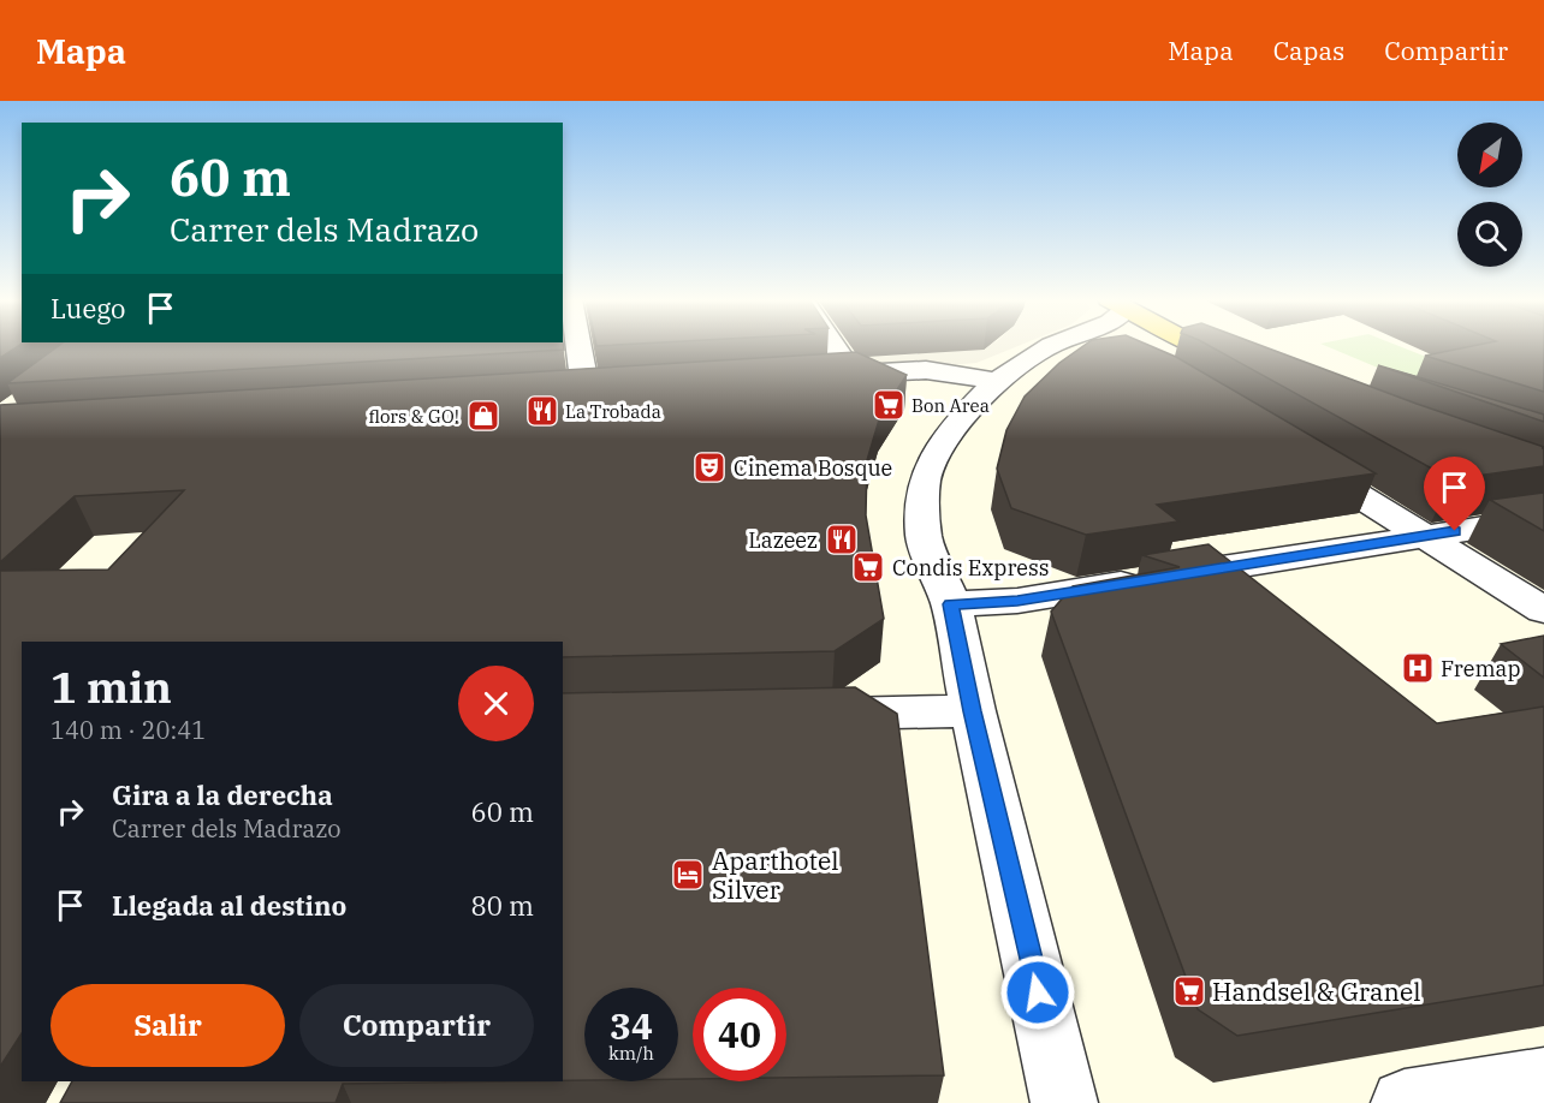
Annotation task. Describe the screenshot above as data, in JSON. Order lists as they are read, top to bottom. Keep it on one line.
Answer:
{"places":{"supermarket":["Bon Area","Condis Express","Handsel & Granel"],"restaurant":["La Trobada","Lazeez"],"shop":["flors & GO!"],"theatre":["Cinema Bosque"],"hospital":["Fremap"],"hotel":["Aparthotel Silver"]},"north":"bottom left","page":{"header":"Mapa","nav":["Mapa","Capas","Compartir"],"turn":["60 m","Carrer dels Madrazo"],"then":"Luego","heading":["1 min","140 m · 20:41"],"list":[{"name":"Gira a la derecha","note":"Carrer dels Madrazo","value":"60 m"},{"name":"Llegada al destino","value":"80 m"}],"buttons":["Salir","Compartir"],"speed":"34 km/h","limit":"40"}}
